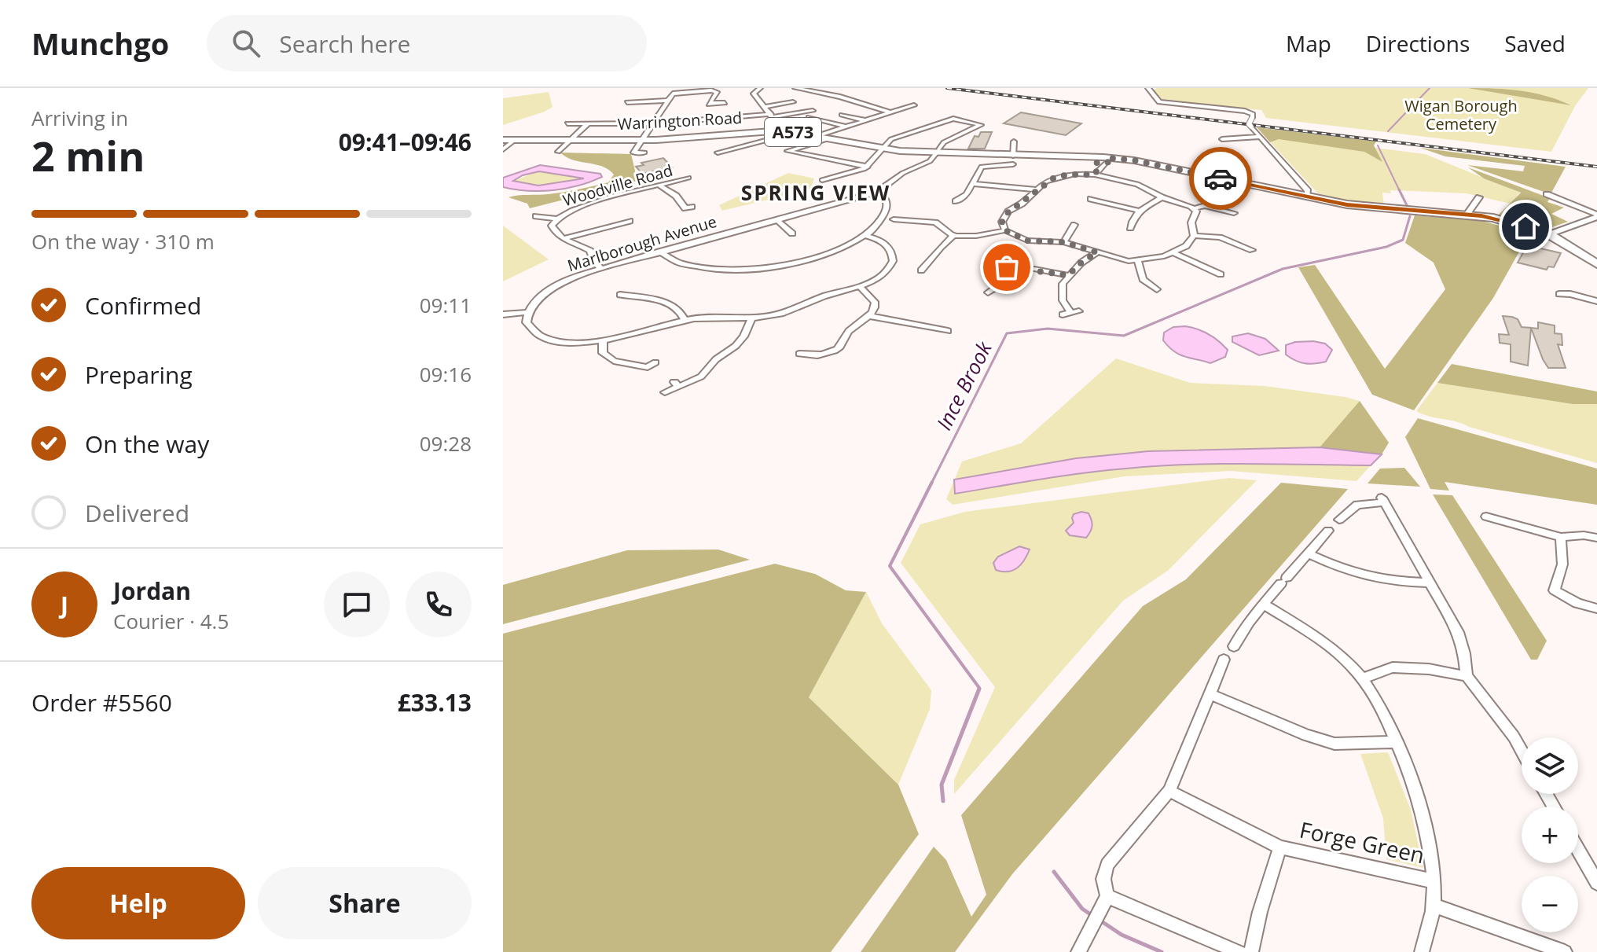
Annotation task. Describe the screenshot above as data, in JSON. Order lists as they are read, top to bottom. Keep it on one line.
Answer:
{"streets":{"main road":["Warrington Road","A573"],"street":["Woodville Road","Marlborough Avenue","Forge Green"]},"crossings":[["Warrington Road","Marlborough Avenue"]],"districts":["SPRING VIEW"],"water":["Ince Brook"],"parks":["Wigan Borough Cemetery"],"page":{"header":"Munchgo","search":"Search here","nav":["Map","Directions","Saved"],"heading":["2 min","Arriving in","09:41–09:46"],"panel":["Jordan","Courier · 4.5","Order #5560","£33.13"],"bar":"On the way · 310 m","list":[["Confirmed","09:11"],["Preparing","09:16"],["On the way","09:28"],"Delivered"],"round":"J","map_buttons":["+","−"],"buttons":["Help","Share"]}}
